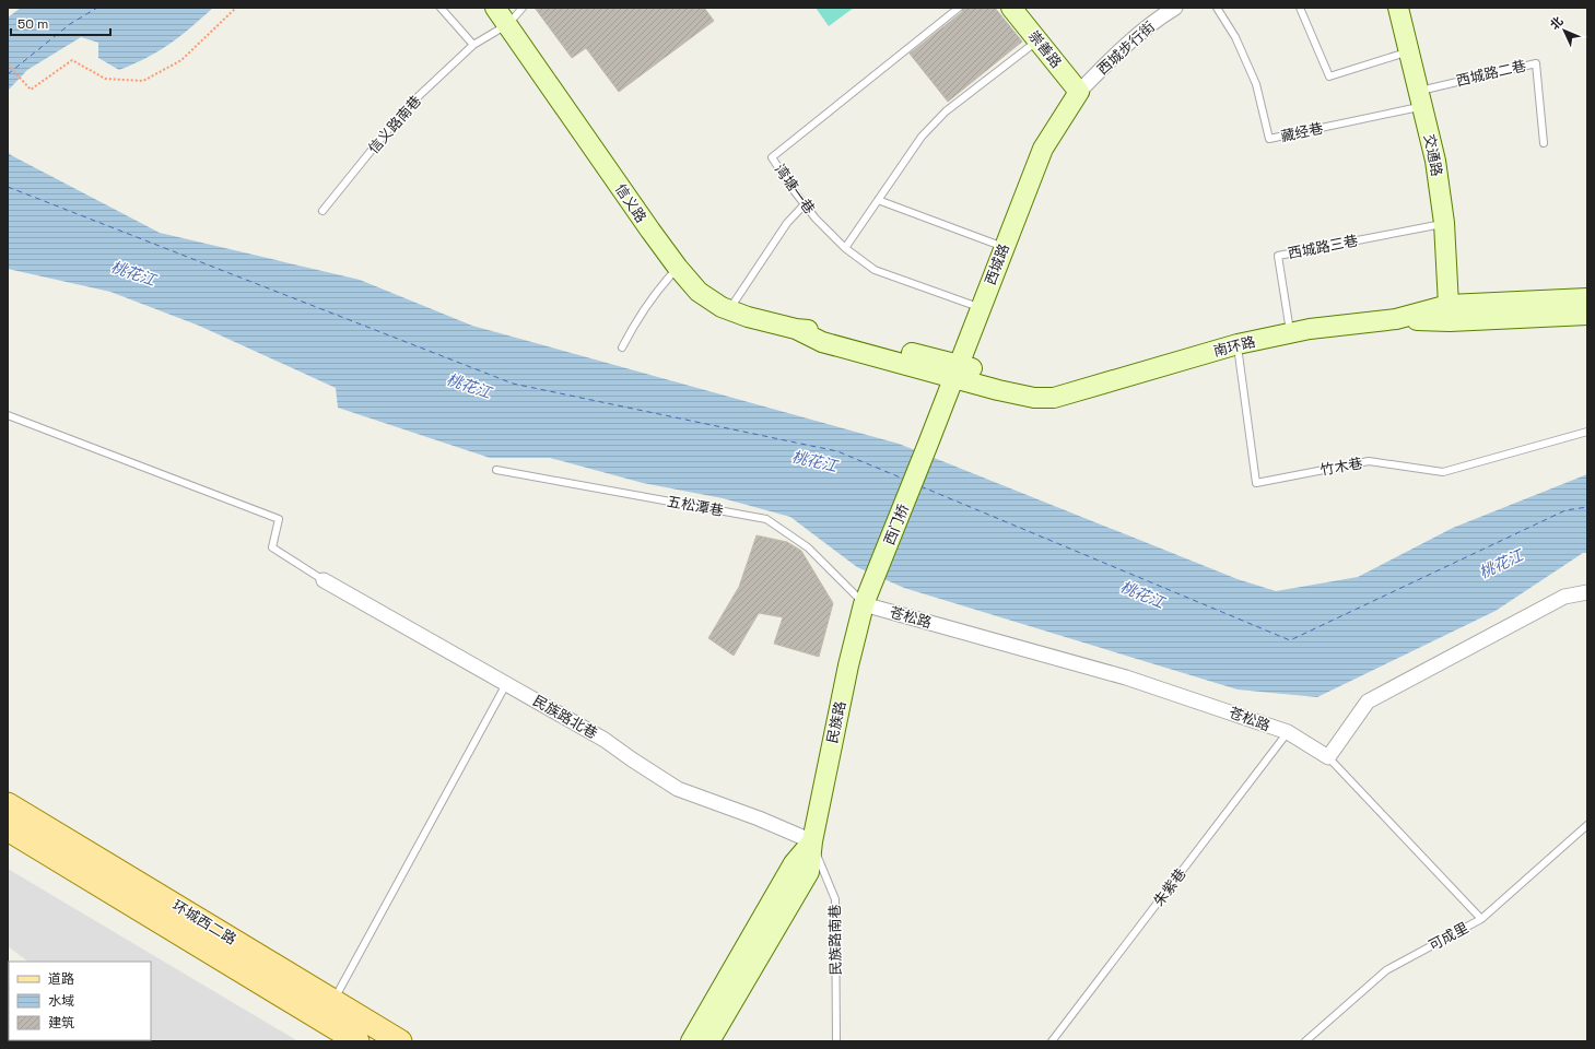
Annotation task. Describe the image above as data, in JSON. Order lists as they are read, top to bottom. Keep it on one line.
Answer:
{"streets":{"main road":["崇善路","交通路","信义路","西城路","南环路","西门桥","民族路","环城西二路"],"street":["西城步行街","苍松路","民族路北巷"],"lane":["西城路二巷","信义路南巷","藏经巷","湾塘一巷","西城路三巷","竹木巷","五松潭巷","朱紫巷","可成里","民族路南巷"]},"crossings":[["西城步行街","崇善路"],["西城步行街","西城路"],["崇善路","西城路"],["西城路二巷","藏经巷"],["西城路二巷","交通路"],["信义路南巷","信义路"],["藏经巷","交通路"],["交通路","西城路三巷"],["交通路","南环路"],["湾塘一巷","西城路"],["信义路","西城路"],["信义路","南环路"],["西城路三巷","南环路"],["西城路","南环路"],["西城路","西门桥"],["南环路","竹木巷"],["五松潭巷","西门桥"],["五松潭巷","苍松路"],["五松潭巷","民族路"],["西门桥","苍松路"],["西门桥","民族路"],["苍松路","民族路"],["苍松路","朱紫巷"],["民族路北巷","民族路"],["民族路北巷","民族路南巷"],["民族路","民族路南巷"]],"water":["桃花江"],"legend":["道路","水域","建筑"],"scale_bar":"50 m","north":"top left"}
